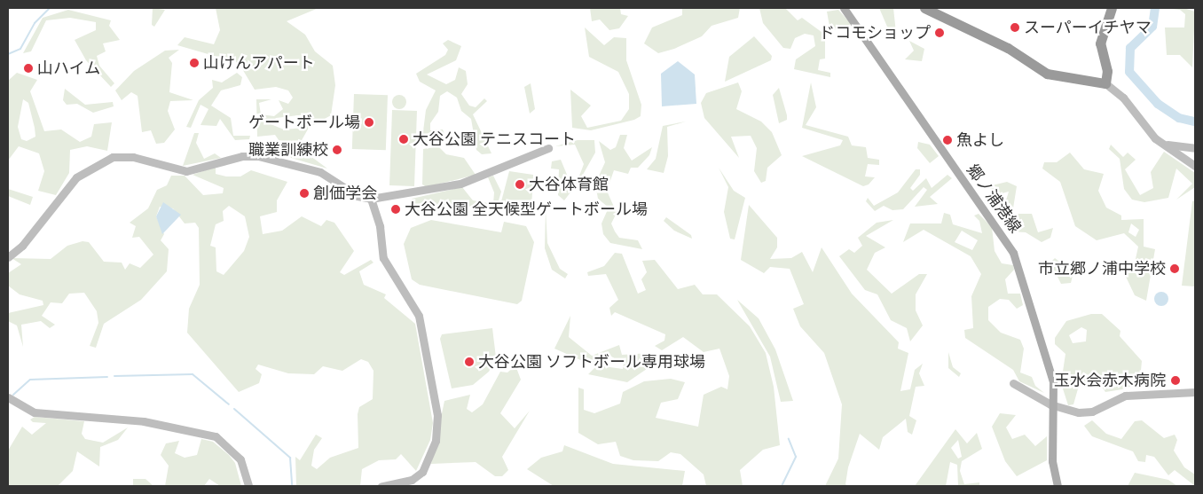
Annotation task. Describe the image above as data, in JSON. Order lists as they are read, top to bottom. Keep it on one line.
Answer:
{"streets":{"main road":["郷ノ浦港線"]},"places":["スーパーイチヤマ","ドコモショップ","山けんアパート","山ハイム","ゲートボール場","大谷公園 テニスコート","魚よし","職業訓練校","大谷体育館","創価学会","大谷公園 全天候型ゲートボール場","市立郷ノ浦中学校","大谷公園 ソフトボール専用球場","玉水会赤木病院"]}
